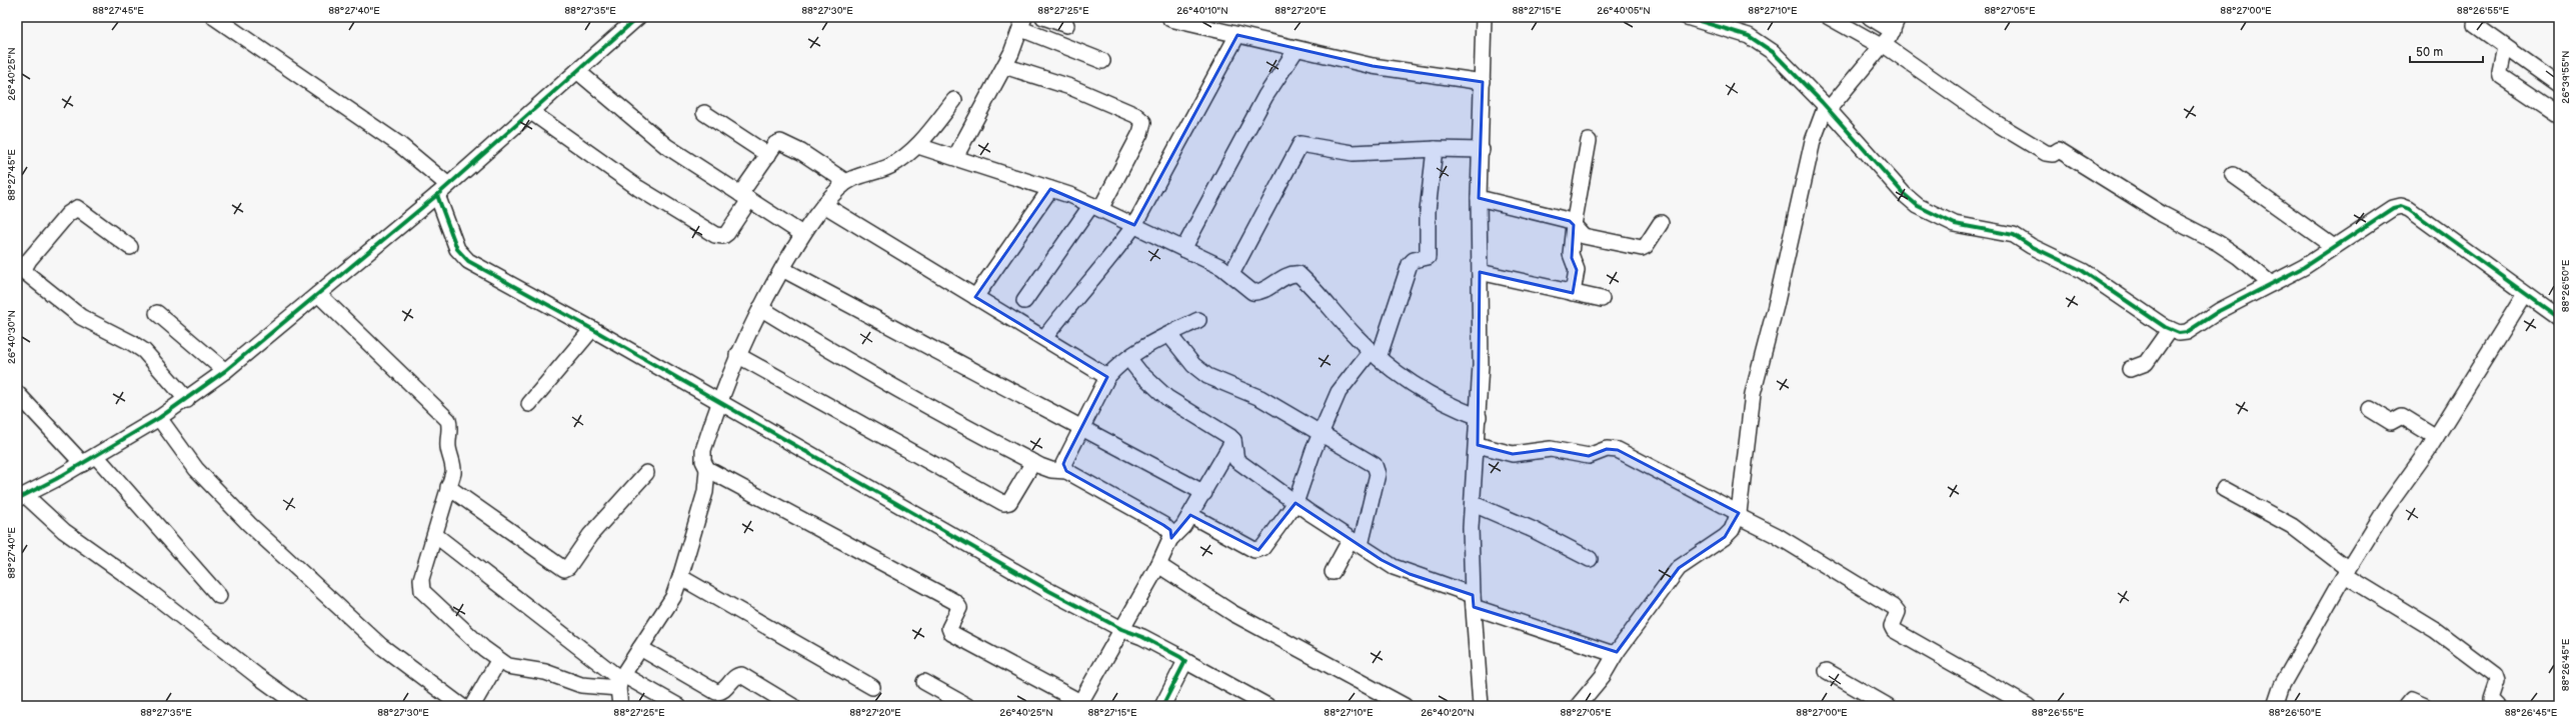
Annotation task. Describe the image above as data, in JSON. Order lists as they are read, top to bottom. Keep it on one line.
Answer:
{"scale_bar":"50 m","coordinates":["88°27'45\"E","88°27'40\"E","88°27'35\"E","88°27'30\"E","88°27'25\"E","26°40'10\"N","88°27'20\"E","88°27'15\"E","26°40'05\"N","88°27'10\"E","88°27'05\"E","88°27'00\"E","88°26'55\"E","26°40'25\"N","26°39'55\"N","88°26'50\"E","26°40'30\"N","88°26'45\"E","26°40'20\"N"]}
